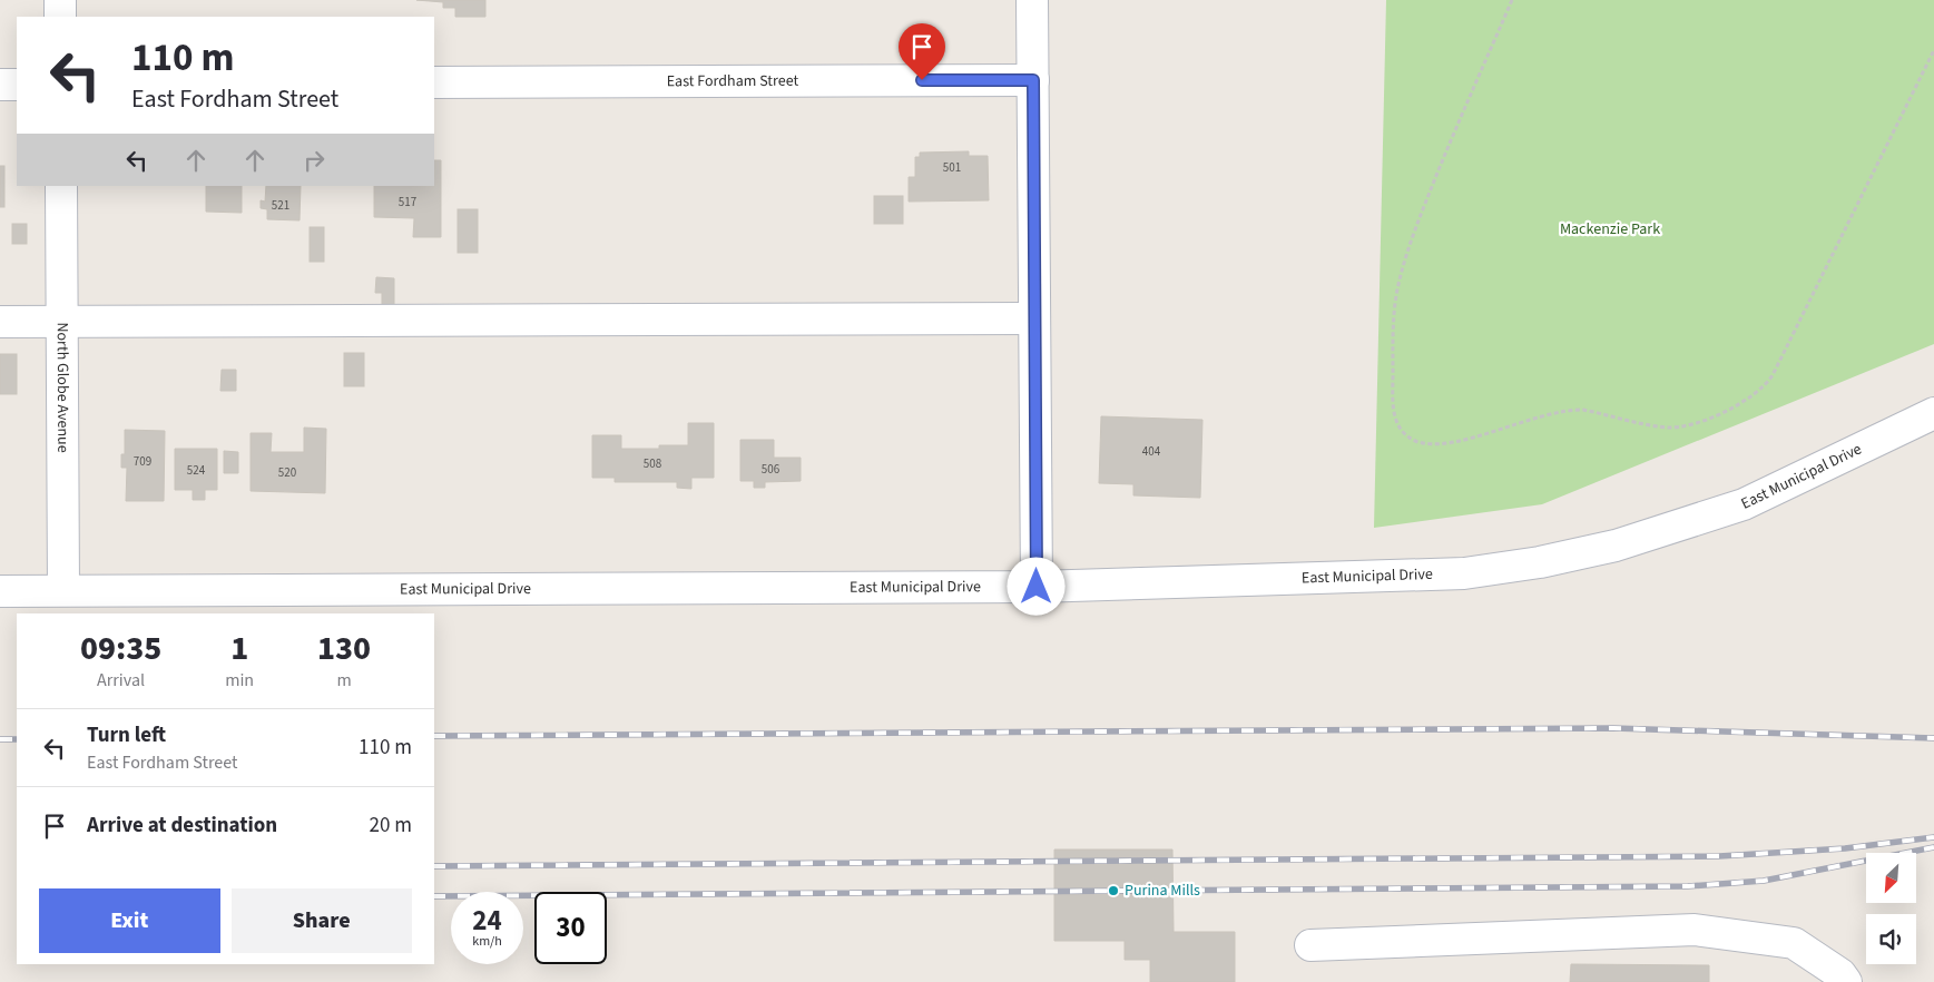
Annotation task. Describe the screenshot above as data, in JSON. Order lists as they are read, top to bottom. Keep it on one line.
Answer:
{"streets":{"street":["East Fordham Street","North Globe Avenue","East Municipal Drive"]},"crossings":[["North Globe Avenue","East Municipal Drive"]],"parks":["Mackenzie Park"],"places":["Purina Mills"],"house_numbers":["501","517","521","404","709","508","506","524","520"],"north":"bottom left","page":{"turn":["110 m","East Fordham Street"],"eta":["09:35","Arrival","1","min","130","m"],"list":[{"name":"Turn left","note":"East Fordham Street","value":"110 m"},{"name":"Arrive at destination","value":"20 m"}],"buttons":["Exit","Share"],"speed":"24 km/h","limit":"30"}}
